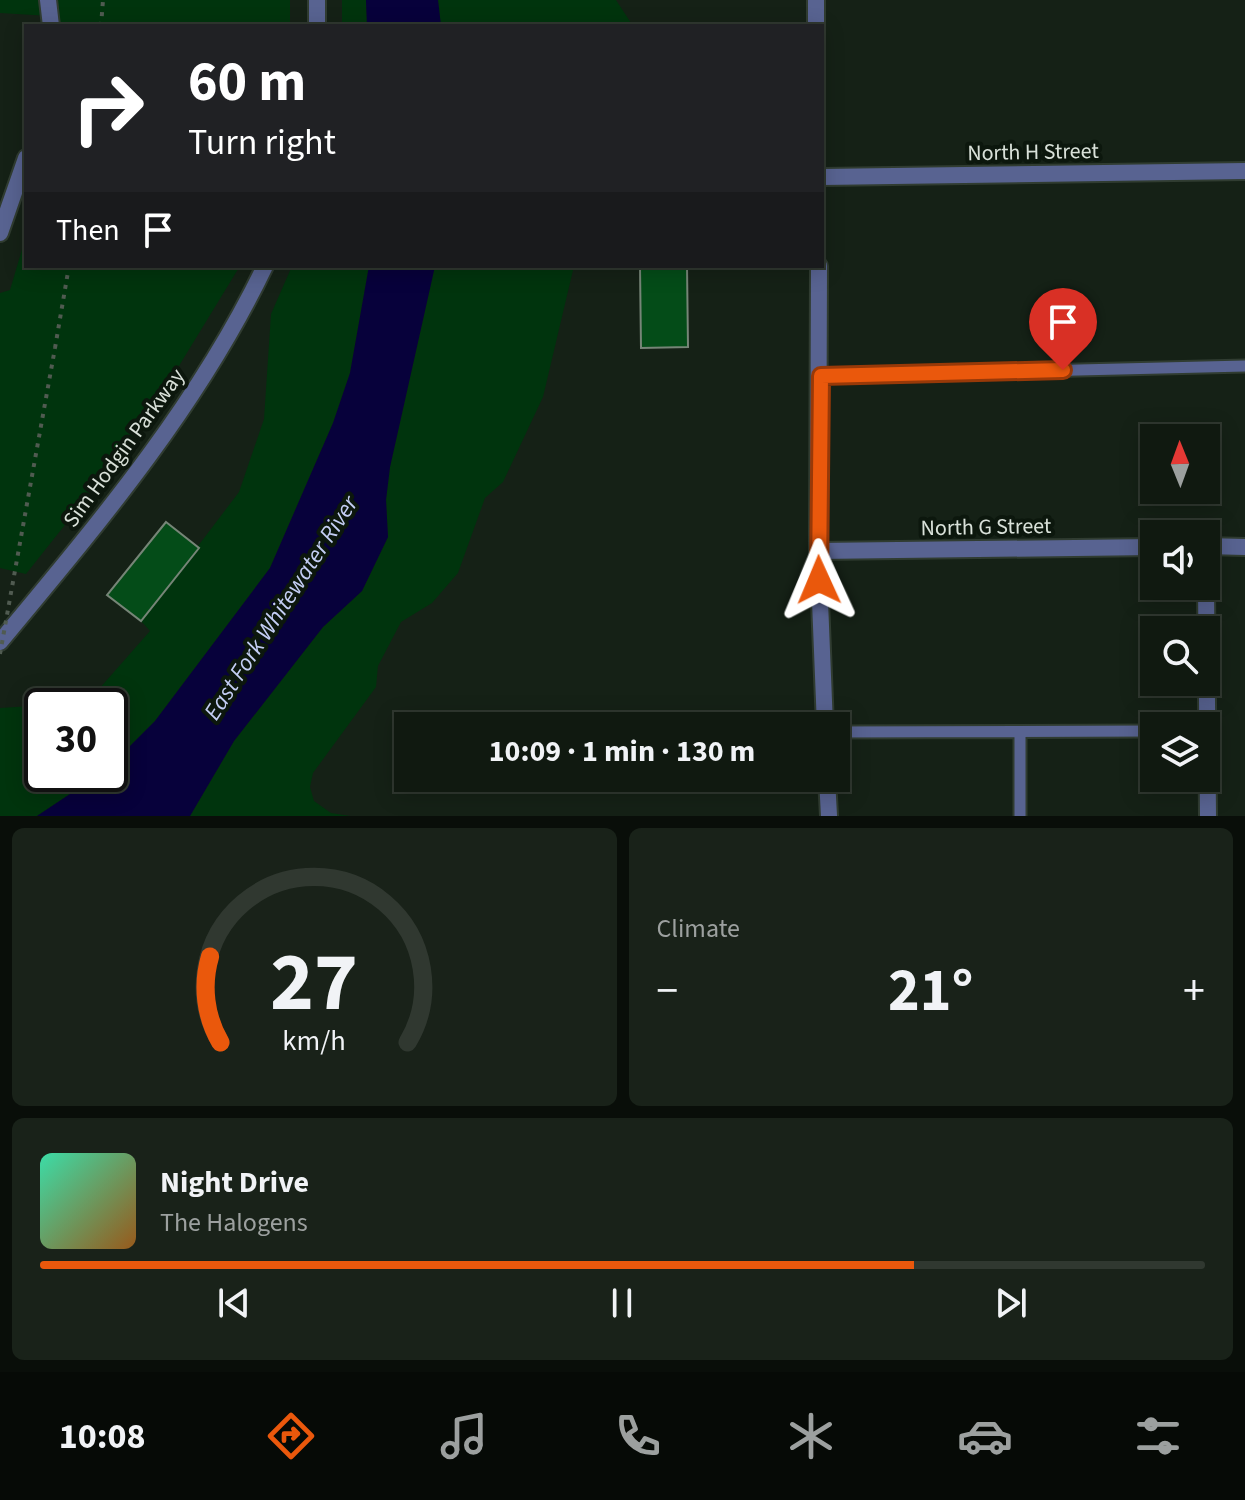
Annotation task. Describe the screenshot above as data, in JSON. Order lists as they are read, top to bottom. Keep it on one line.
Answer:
{"streets":{"street":["North H Street","Sim Hodgin Parkway","North G Street"]},"water":["East Fork Whitewater River"],"north":"top","page":{"turn":["60 m","Turn right"],"then":"Then","limit":"30","trip":"10:09 · 1 min · 130 m","tile":"Climate","heat":["−","21°","+"],"song":["Night Drive","The Halogens"],"tabs":"10:08","gauge":["27","km/h"]}}
